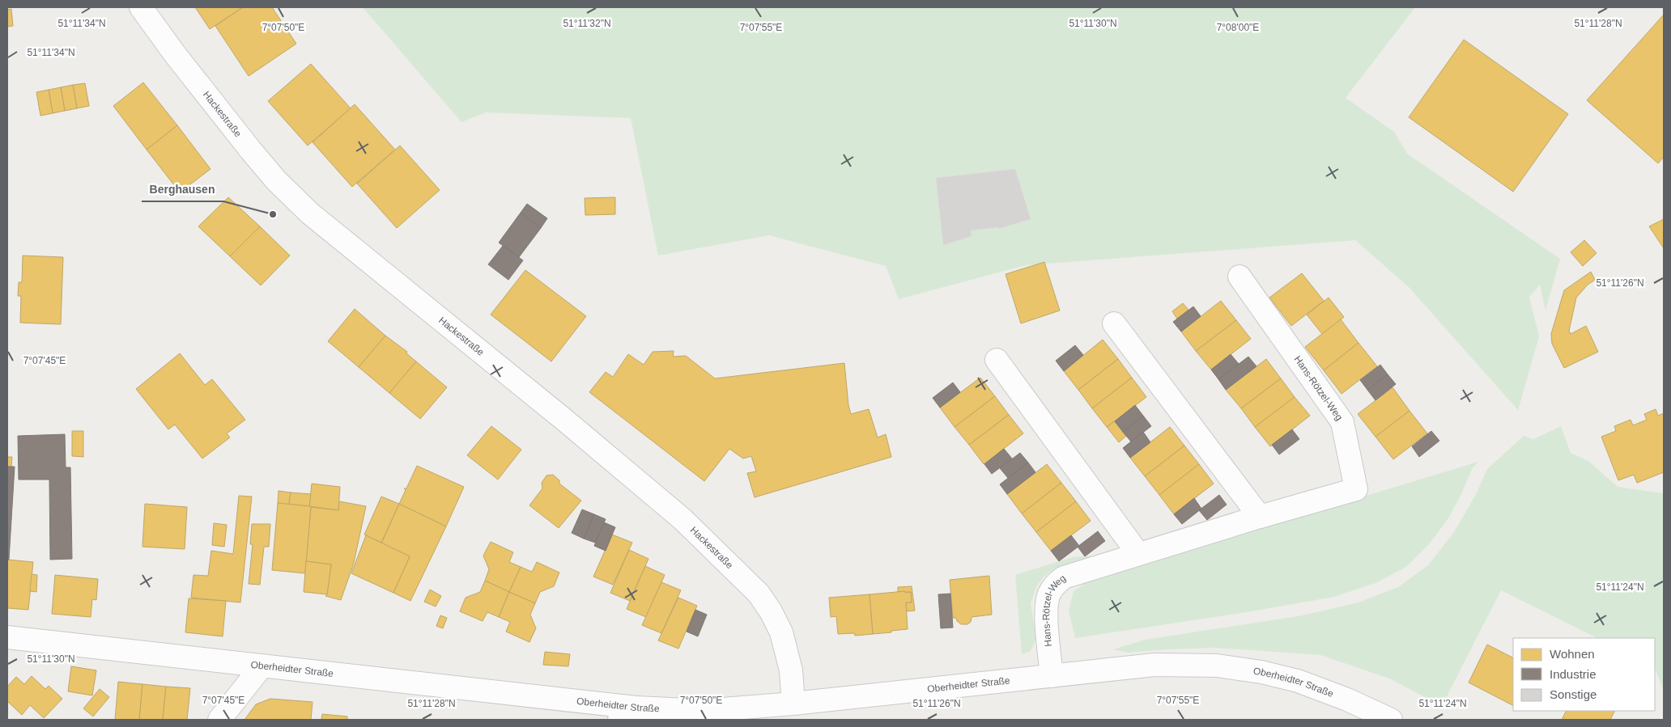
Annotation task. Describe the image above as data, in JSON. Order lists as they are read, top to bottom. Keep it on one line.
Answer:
{"streets":{"street":["Hackestraße","Hans-Rötzel-Weg","Oberheidter Straße"]},"crossings":[["Hackestraße","Oberheidter Straße"],["Hans-Rötzel-Weg","Oberheidter Straße"]],"places":["Berghausen"],"legend":["Wohnen","Industrie","Sonstige"],"coordinates":["51°11'34\"N","51°11'32\"N","51°11'30\"N","51°11'28\"N","7°07'50\"E","7°07'55\"E","7°08'00\"E","51°11'26\"N","7°07'45\"E","51°11'24\"N"]}
